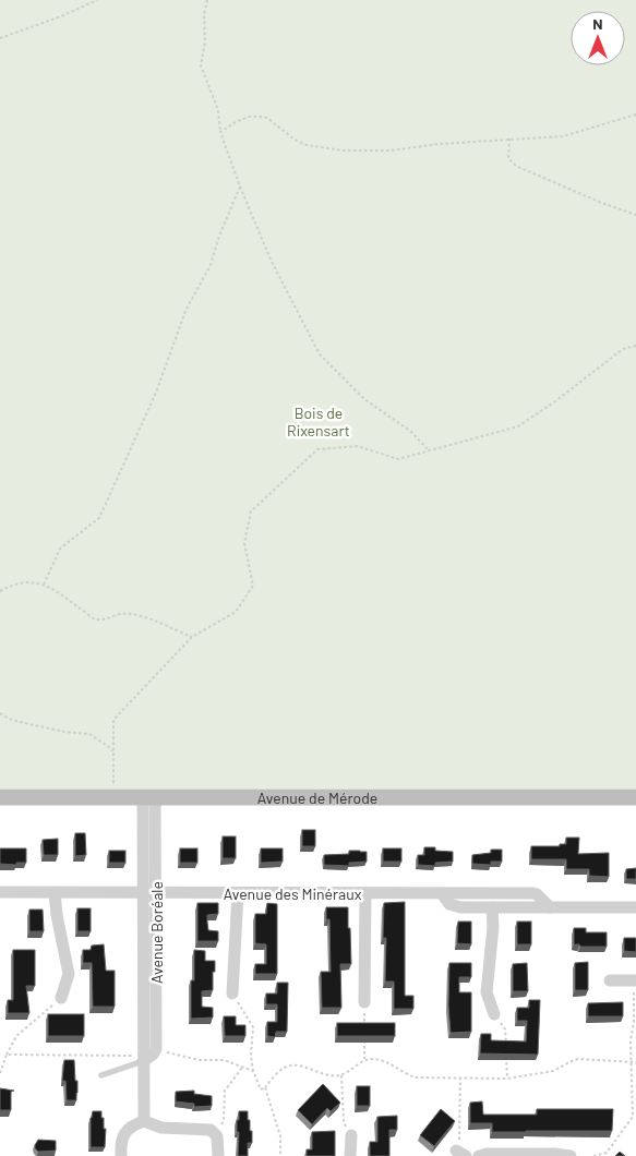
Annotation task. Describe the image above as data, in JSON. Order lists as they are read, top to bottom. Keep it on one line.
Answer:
{"streets":{"street":["Avenue de Mérode","Avenue des Minéraux","Avenue Boréale"]},"crossings":[["Avenue de Mérode","Avenue Boréale"],["Avenue des Minéraux","Avenue Boréale"]],"parks":["Bois de Rixensart"],"north":"top"}
